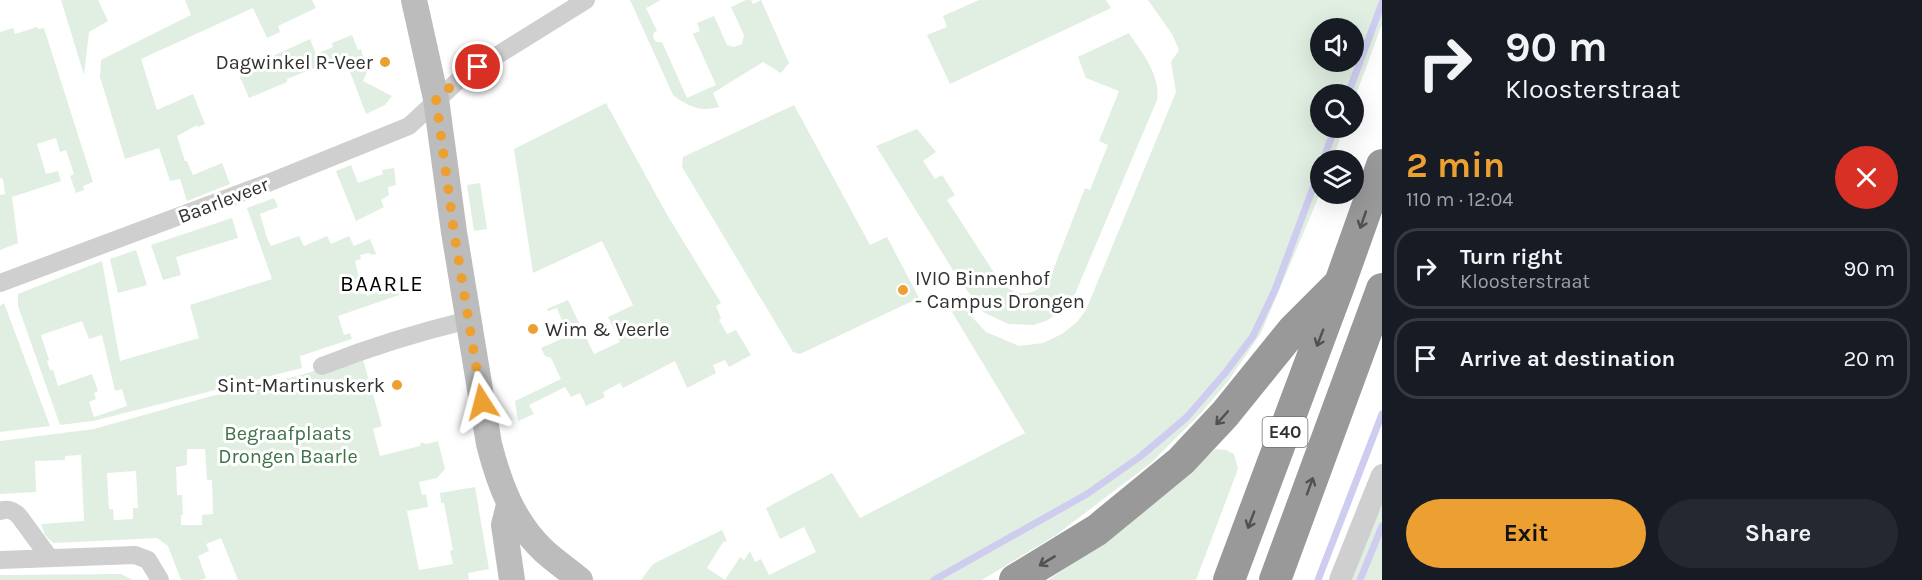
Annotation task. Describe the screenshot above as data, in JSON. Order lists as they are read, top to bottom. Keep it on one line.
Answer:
{"streets":{"highway":["E40"],"street":["Baarleveer"]},"districts":["BAARLE"],"parks":["Begraafplaats Drongen Baarle"],"places":["Dagwinkel R-Veer","IVIO Binnenhof - Campus Drongen","Wim & Veerle","Sint-Martinuskerk"],"page":{"turn":["90 m","Kloosterstraat"],"heading":["2 min","110 m · 12:04"],"list":[{"name":"Turn right","note":"Kloosterstraat","value":"90 m"},{"name":"Arrive at destination","value":"20 m"}],"buttons":["Exit","Share"]}}
